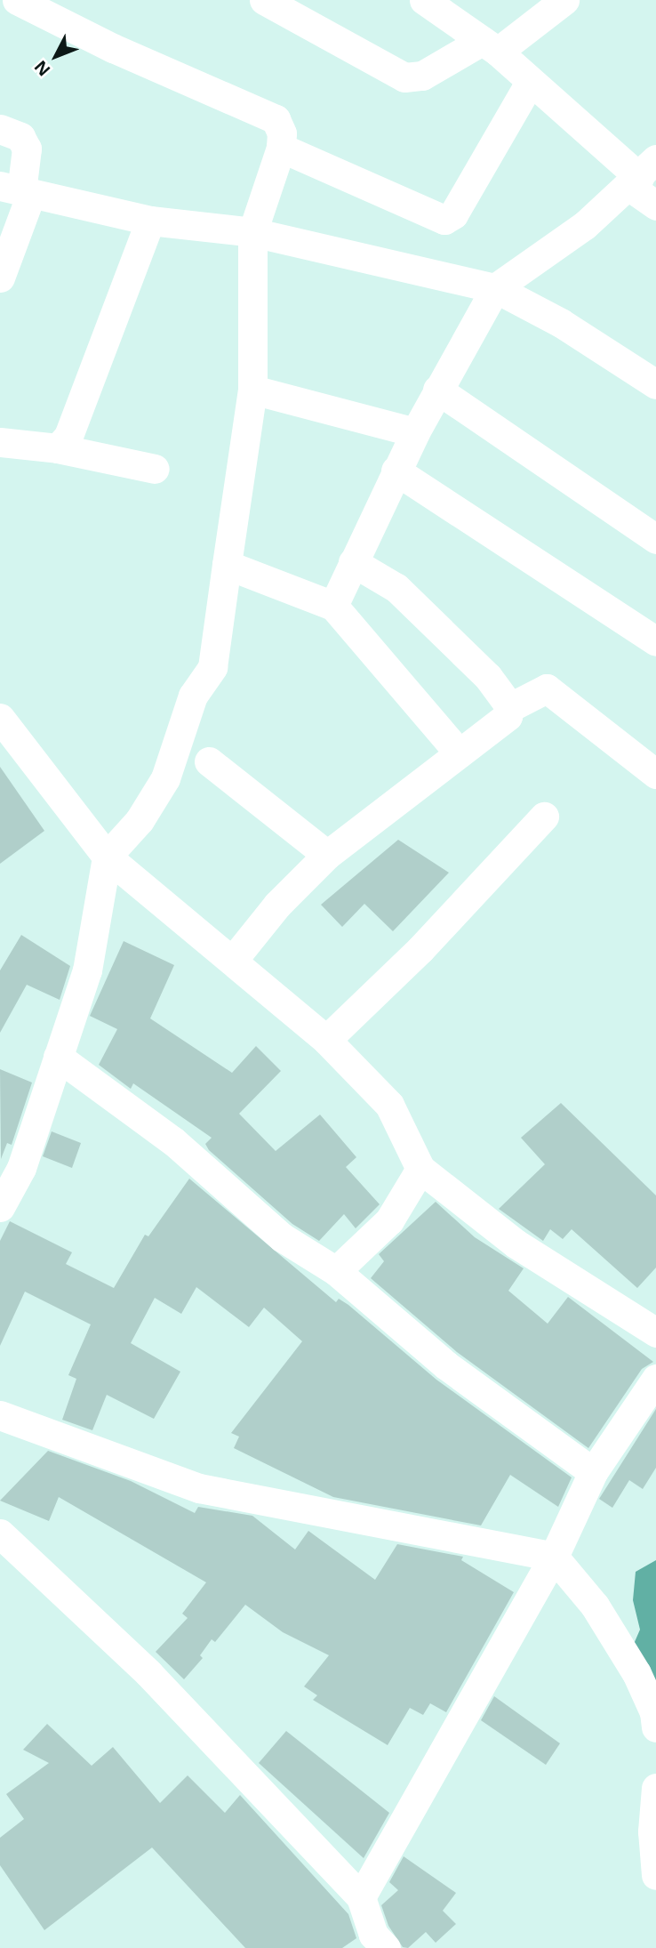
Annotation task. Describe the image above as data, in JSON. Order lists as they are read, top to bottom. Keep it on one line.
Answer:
{"north":"bottom left"}
